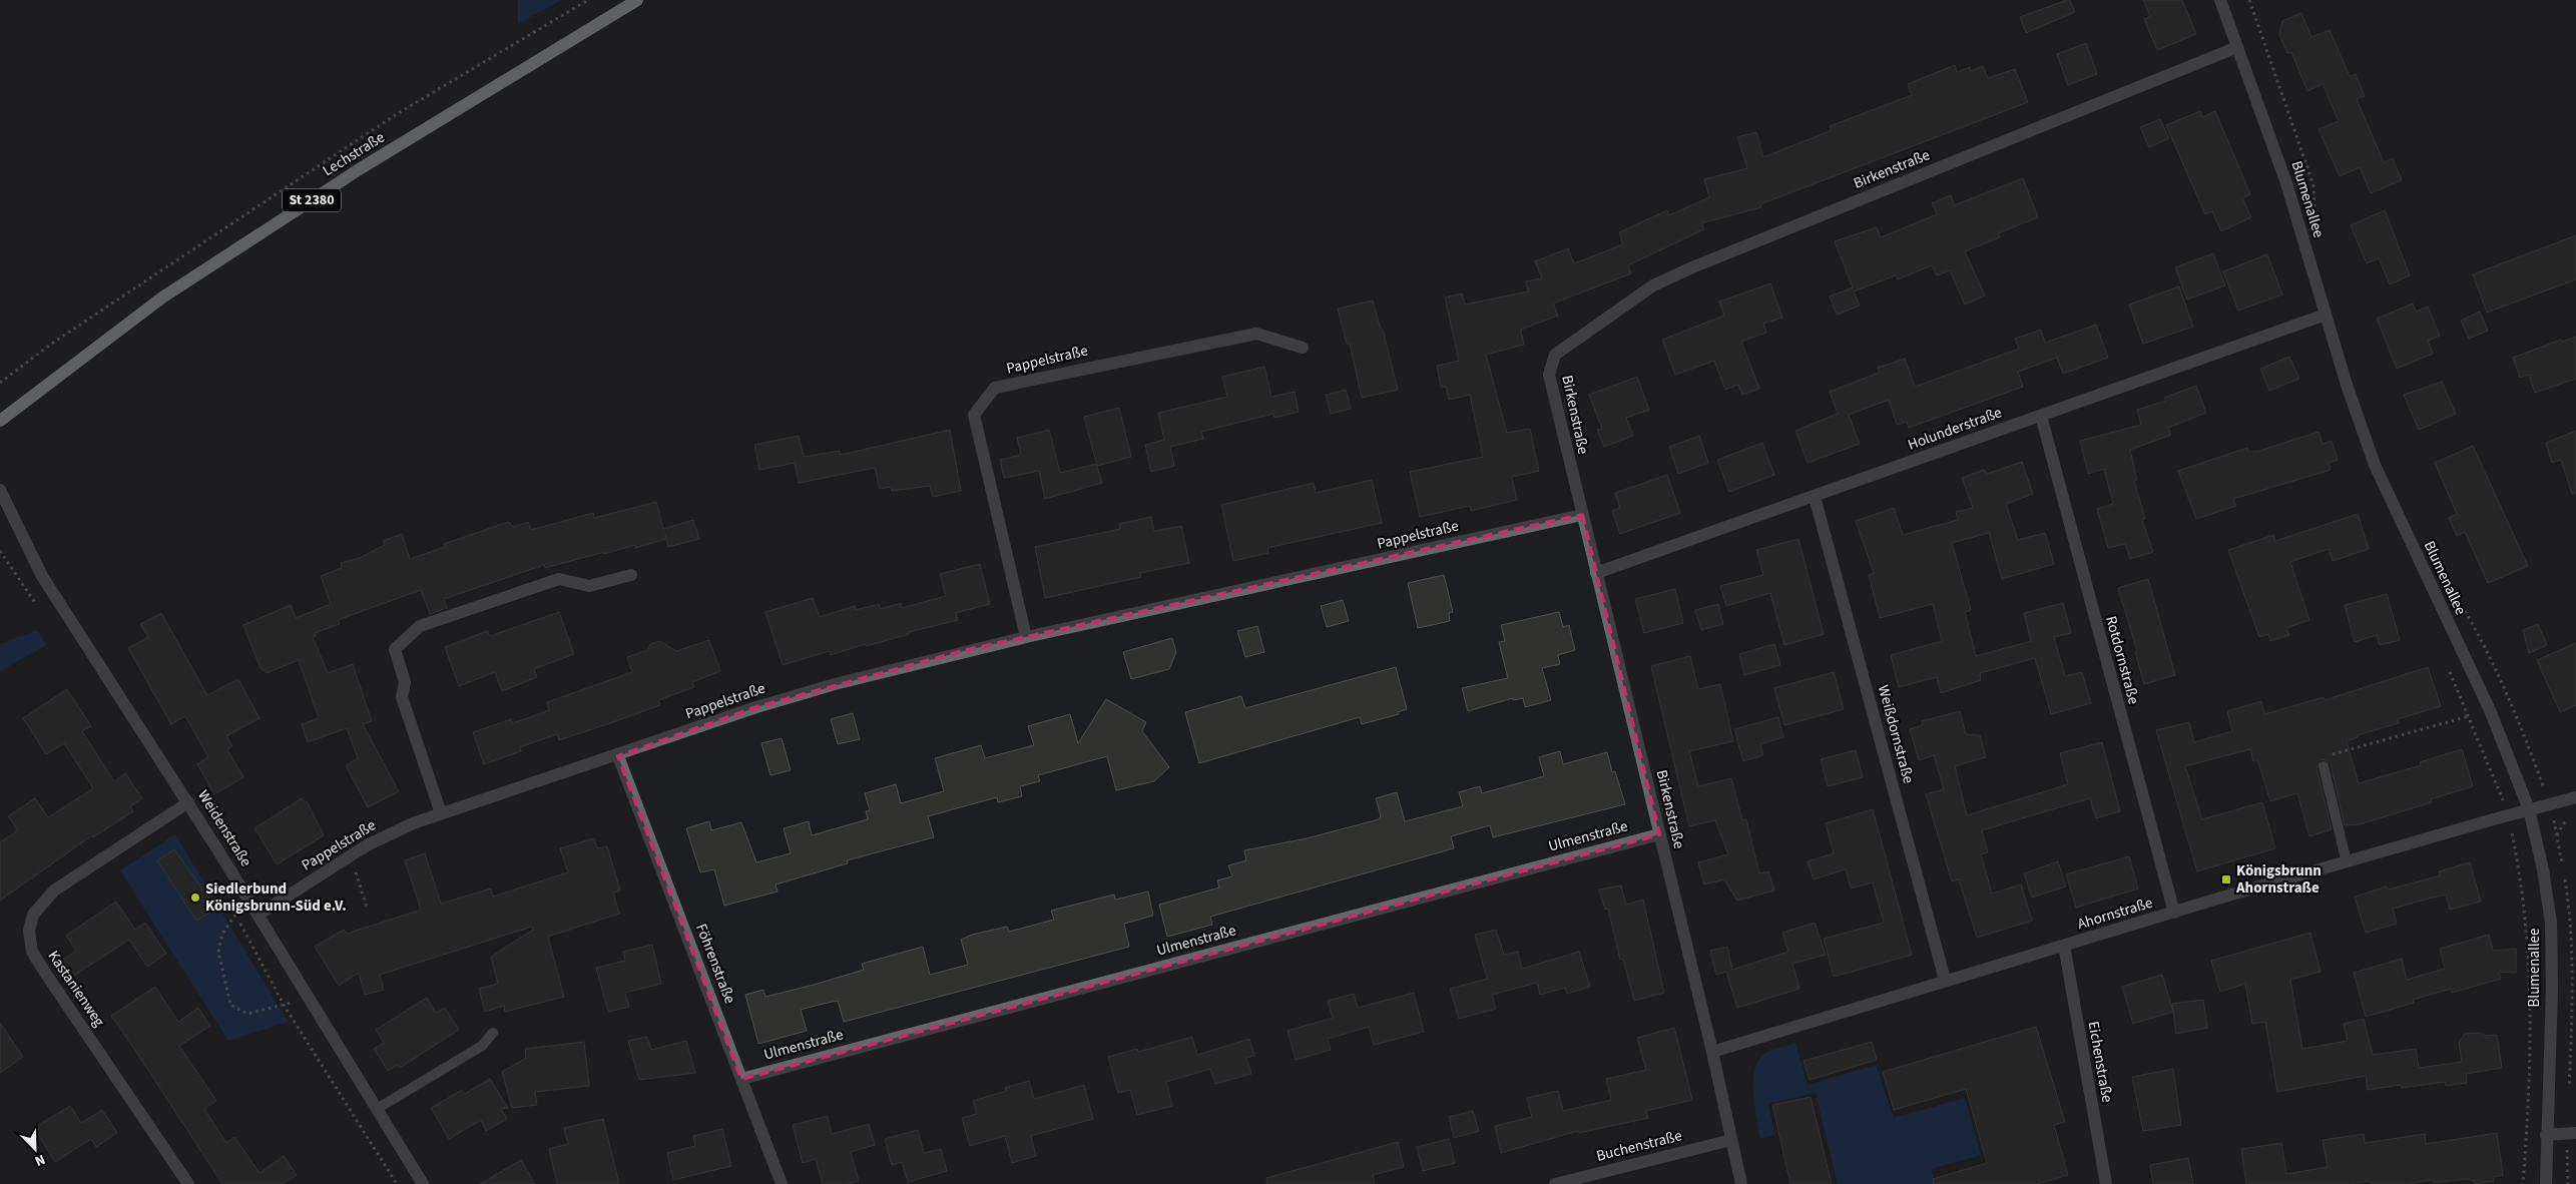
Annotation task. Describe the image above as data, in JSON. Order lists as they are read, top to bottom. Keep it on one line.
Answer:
{"streets":{"main road":["Lechstraße","St 2380"],"street":["Birkenstraße","Blumenallee","Pappelstraße","Holunderstraße","Rotdornstraße","Weißdornstraße","Weidenstraße","Ulmenstraße","Ahornstraße","Föhrenstraße","Kastanienweg","Eichenstraße","Buchenstraße"]},"crossings":[["Birkenstraße","Blumenallee"],["Birkenstraße","Pappelstraße"],["Birkenstraße","Holunderstraße"],["Birkenstraße","Ulmenstraße"],["Birkenstraße","Ahornstraße"],["Birkenstraße","Buchenstraße"],["Blumenallee","Holunderstraße"],["Blumenallee","Ahornstraße"],["Pappelstraße","Weidenstraße"],["Pappelstraße","Föhrenstraße"],["Holunderstraße","Rotdornstraße"],["Holunderstraße","Weißdornstraße"],["Rotdornstraße","Ahornstraße"],["Weißdornstraße","Ahornstraße"],["Weidenstraße","Kastanienweg"],["Ulmenstraße","Föhrenstraße"],["Ahornstraße","Eichenstraße"]],"places":{"transit":["Königsbrunn Ahornstraße"],"other":["Siedlerbund Königsbrunn-Süd e.V."]},"north":"bottom right"}
